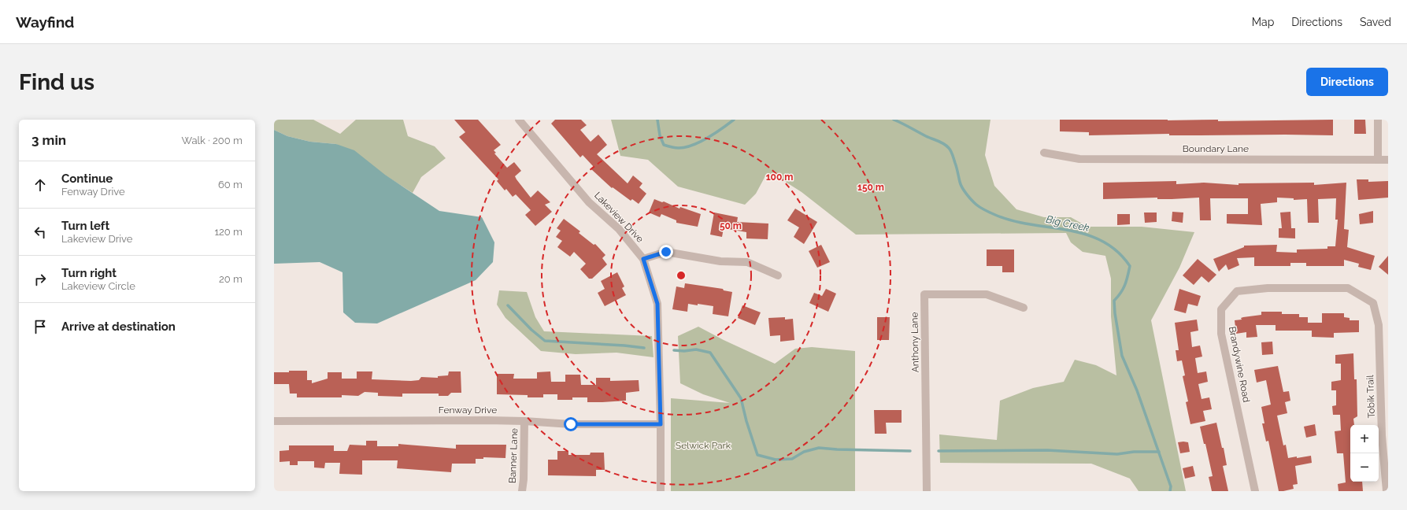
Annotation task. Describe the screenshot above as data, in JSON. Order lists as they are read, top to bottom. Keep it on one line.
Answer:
{"streets":{"street":["Boundary Lane","Lakeview Drive","Anthony Lane","Brandywine Road","Tobik Trail","Fenway Drive","Banner Lane"]},"crossings":[["Lakeview Drive","Fenway Drive"],["Brandywine Road","Tobik Trail"],["Fenway Drive","Banner Lane"]],"water":["Big Creek"],"parks":["Selwick Park"],"page":{"header":"Wayfind","nav":["Map","Directions","Saved"],"buttons":"Directions","title":"Find us","heading":["3 min","Walk · 200 m"],"list":[["Continue","Fenway Drive","60 m"],["Turn left","Lakeview Drive","120 m"],["Turn right","Lakeview Circle","20 m"],"Arrive at destination"],"map_buttons":["+","−"]},"rings":["100 m","150 m","50 m"]}
